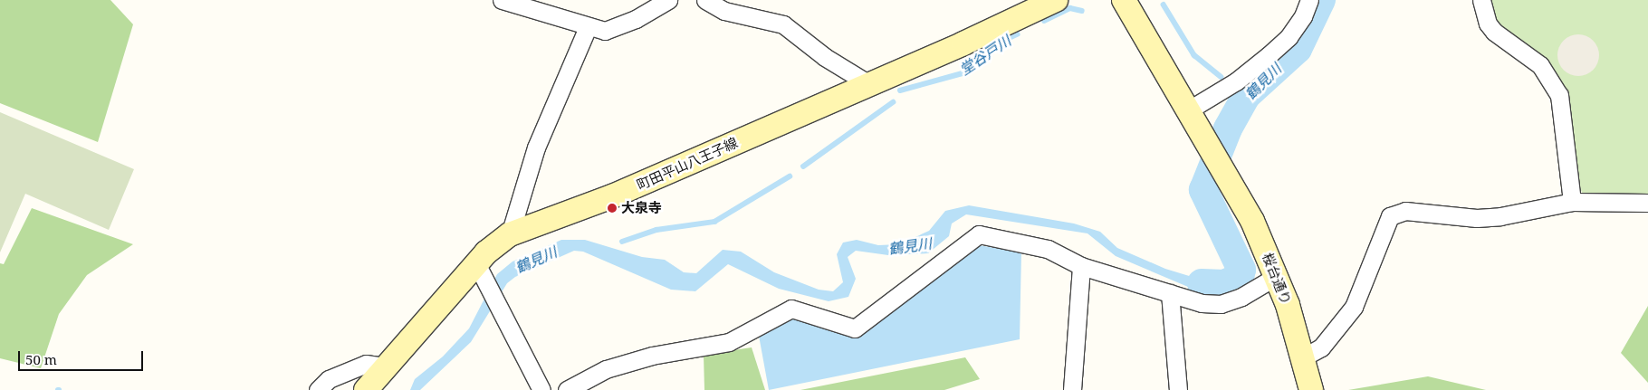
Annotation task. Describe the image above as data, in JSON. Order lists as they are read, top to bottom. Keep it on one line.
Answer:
{"streets":{"main road":["町田平山八王子線","桜台通り"]},"water":["堂谷戸川","鶴見川"],"places":["大泉寺"],"scale_bar":"50 m"}
